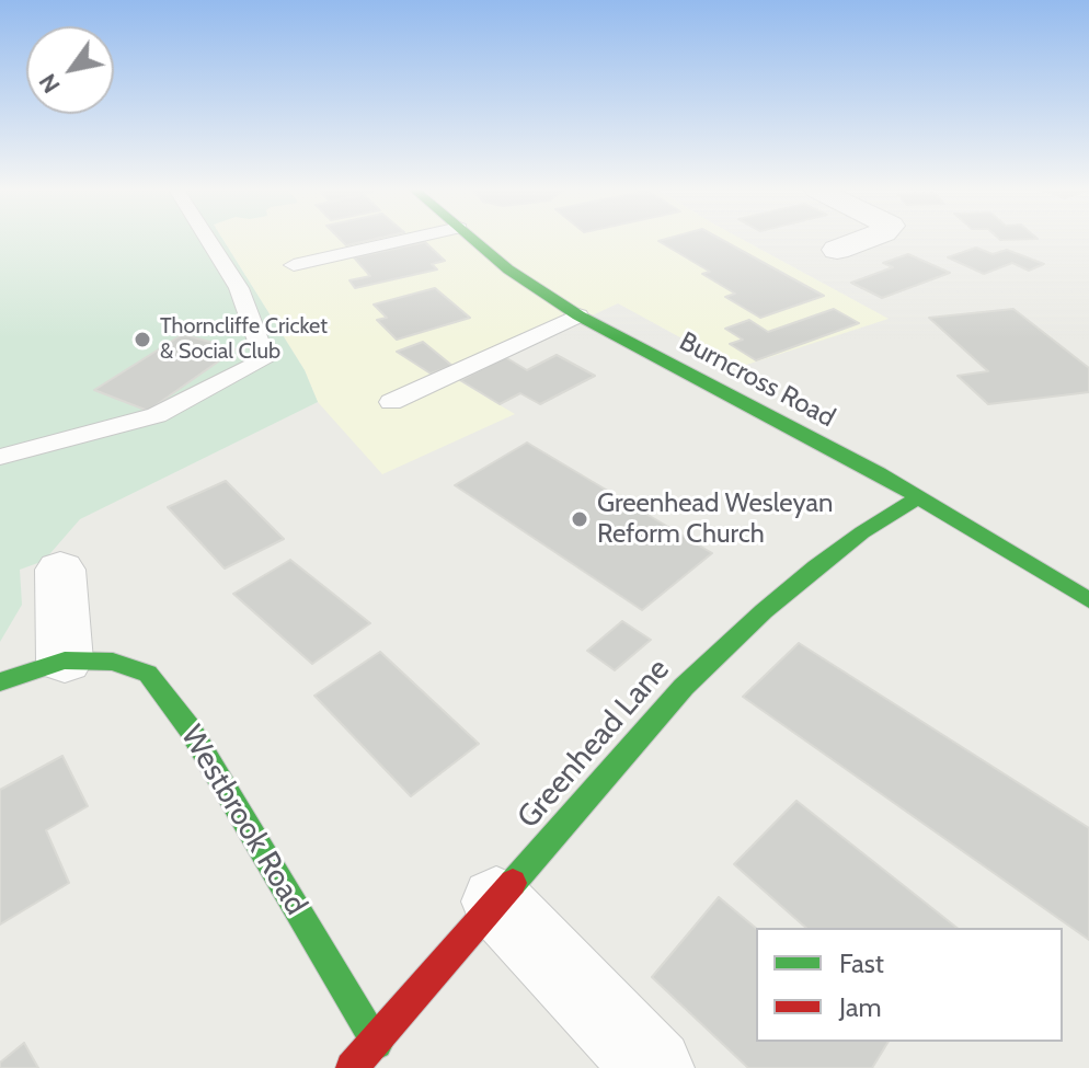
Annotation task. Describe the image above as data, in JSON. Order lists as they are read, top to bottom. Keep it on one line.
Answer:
{"streets":{"main road":["Burncross Road","Greenhead Lane","Westbrook Road"]},"crossings":[["Burncross Road","Greenhead Lane"],["Greenhead Lane","Westbrook Road"]],"places":["Thorncliffe Cricket & Social Club","Greenhead Wesleyan Reform Church"],"legend":["Fast","Jam"],"north":"bottom left"}
